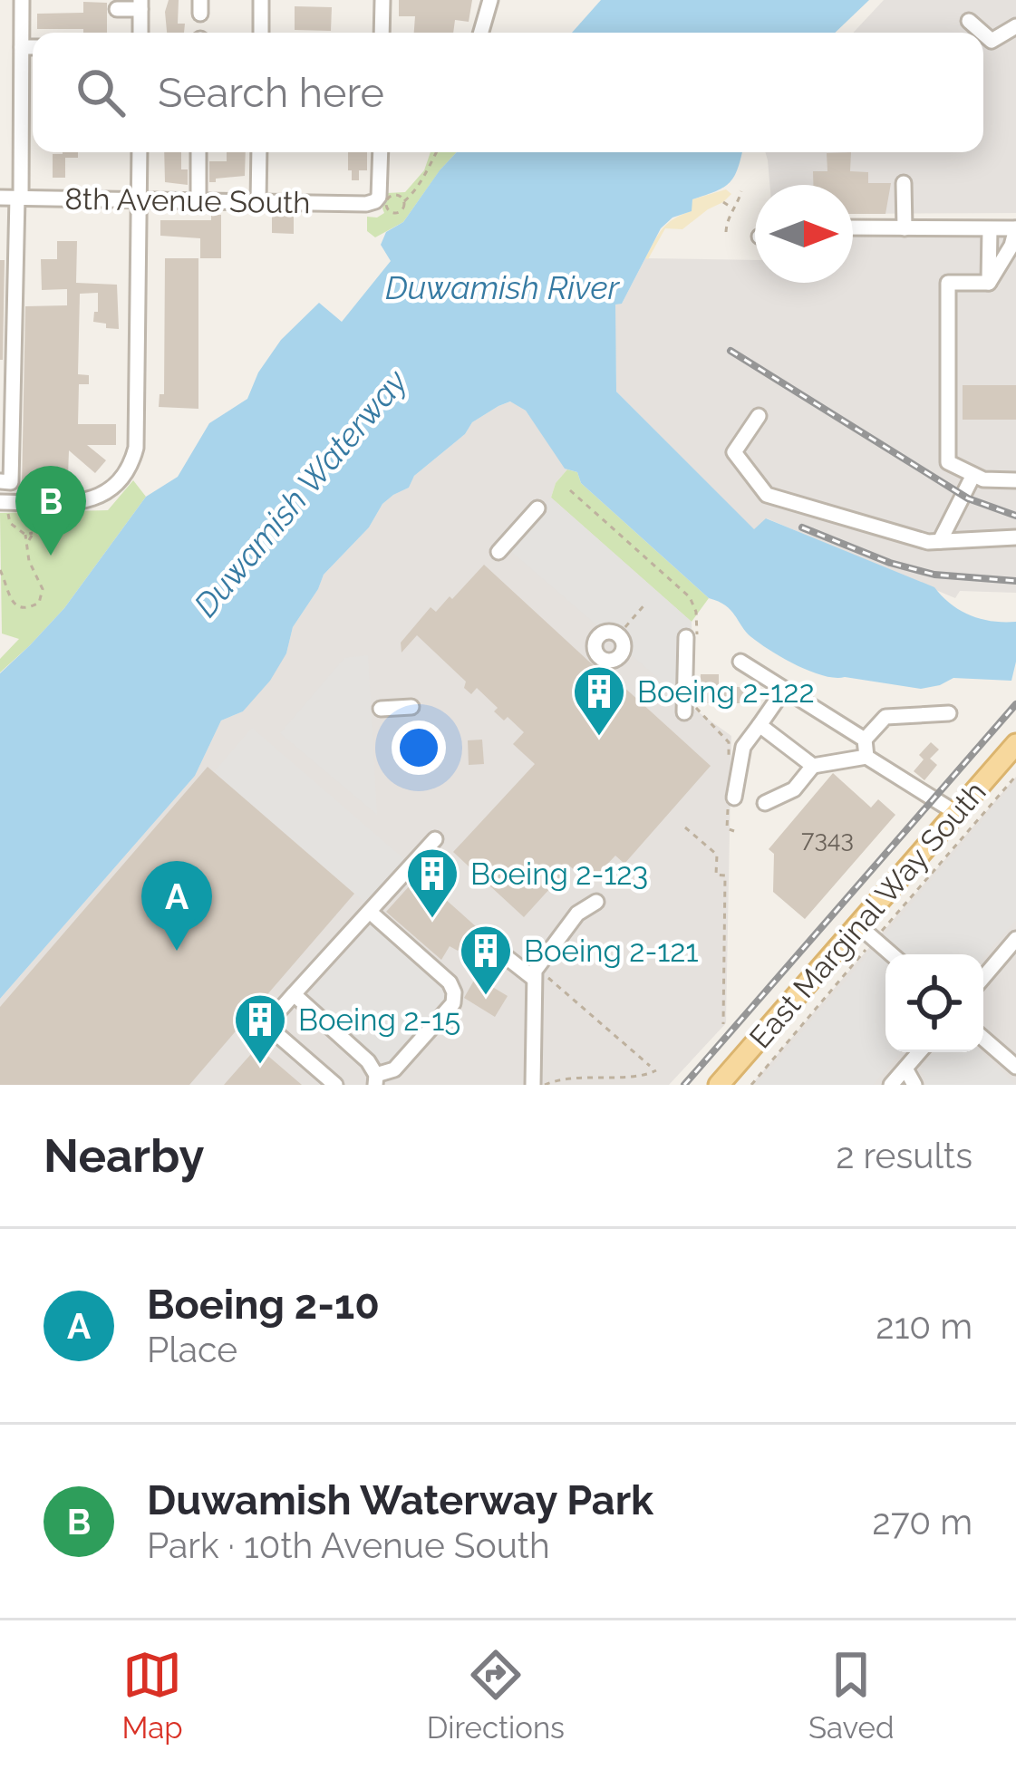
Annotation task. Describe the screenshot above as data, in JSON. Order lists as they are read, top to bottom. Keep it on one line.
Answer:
{"streets":{"main road":["East Marginal Way South"],"street":["8th Avenue South"]},"water":["Duwamish River","Duwamish Waterway"],"places":{"building":["Boeing 2-122","Boeing 2-123","Boeing 2-121","Boeing 2-15"]},"house_numbers":["7343"],"north":"right","page":{"search":"Search here","pins":["B","A"],"heading":["Nearby","2 results"],"list":[{"mark":"A","name":"Boeing 2-10","note":"Place","value":"210 m"},{"mark":"B","name":"Duwamish Waterway Park","note":"Park · 10th Avenue South","value":"270 m"}],"nav":["Map","Directions","Saved"]}}
